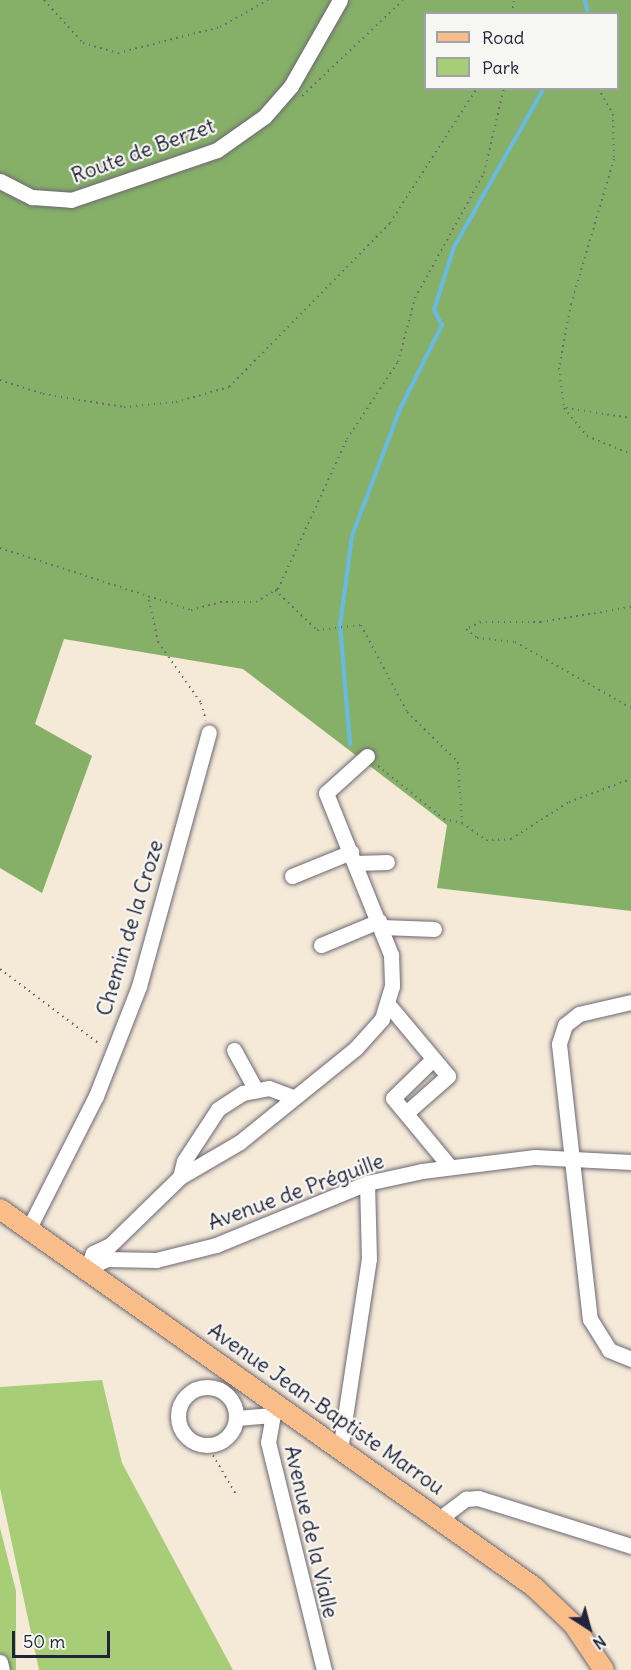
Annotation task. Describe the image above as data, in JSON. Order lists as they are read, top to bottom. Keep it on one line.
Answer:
{"streets":{"main road":["Avenue Jean-Baptiste Marrou"],"street":["Route de Berzet","Chemin de la Croze","Avenue de Préguille","Avenue de la Vialle"]},"crossings":[["Chemin de la Croze","Avenue Jean-Baptiste Marrou"],["Avenue de Préguille","Avenue Jean-Baptiste Marrou"],["Avenue Jean-Baptiste Marrou","Avenue de la Vialle"]],"legend":["Road","Park"],"scale_bar":"50 m","north":"bottom right"}
